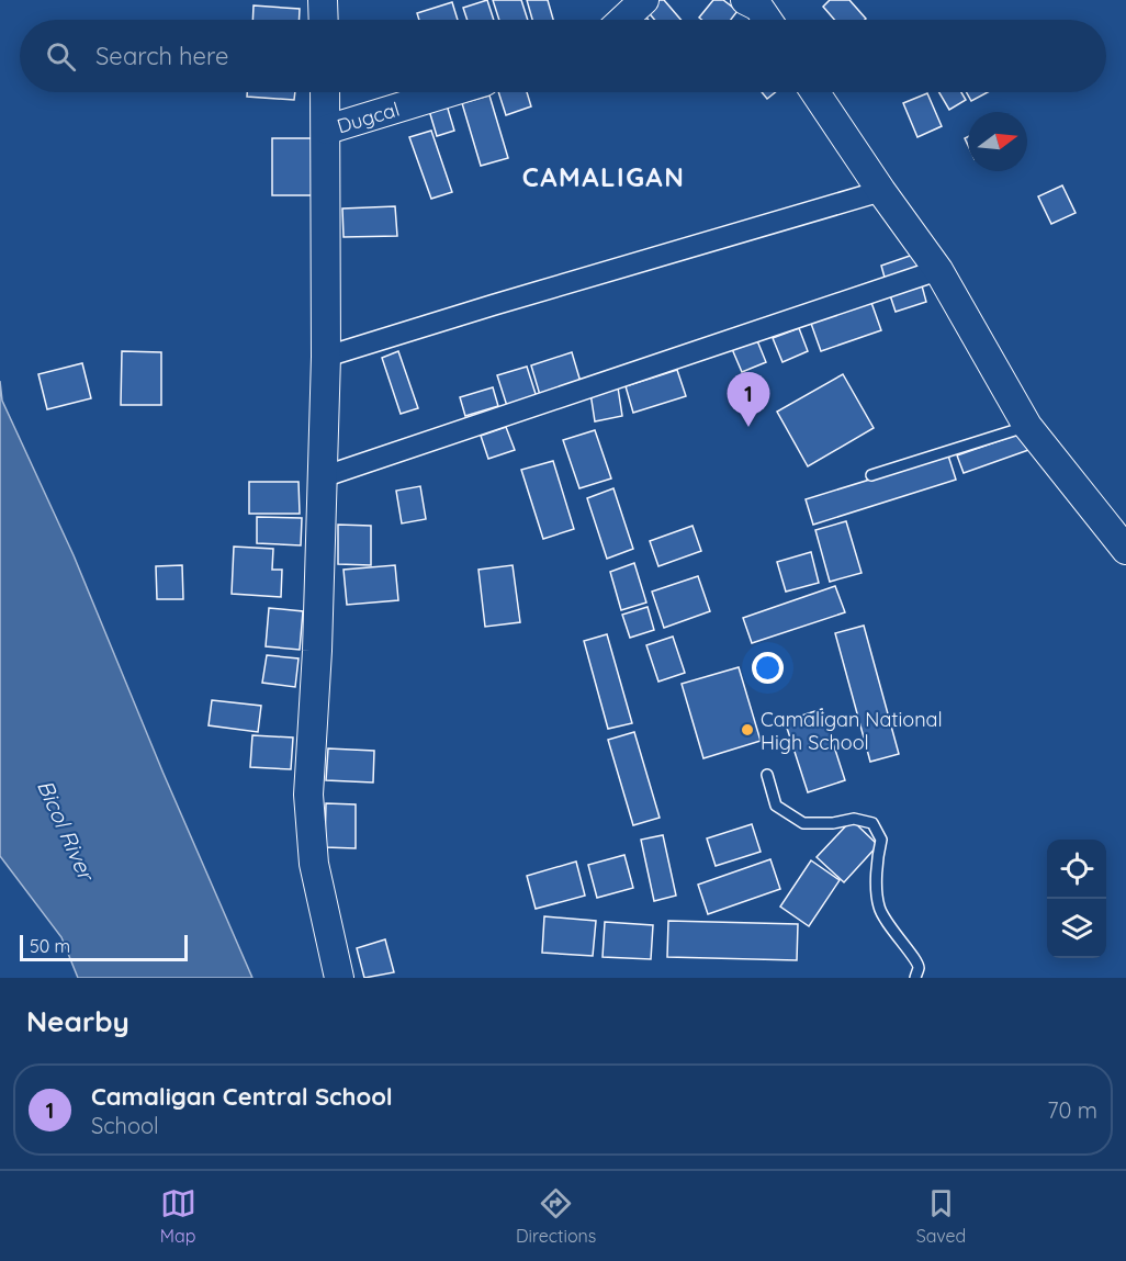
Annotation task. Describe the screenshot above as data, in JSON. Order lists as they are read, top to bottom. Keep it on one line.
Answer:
{"streets":{"street":["Dugcal"]},"districts":["CAMALIGAN"],"water":["Bicol River"],"places":["Camaligan National High School"],"scale_bar":"50 m","north":"right","page":{"search":"Search here","pins":"1","scale":"50 m","heading":"Nearby","list":[{"mark":"1","name":"Camaligan Central School","note":"School","value":"70 m"}],"nav":["Map","Directions","Saved"]}}
